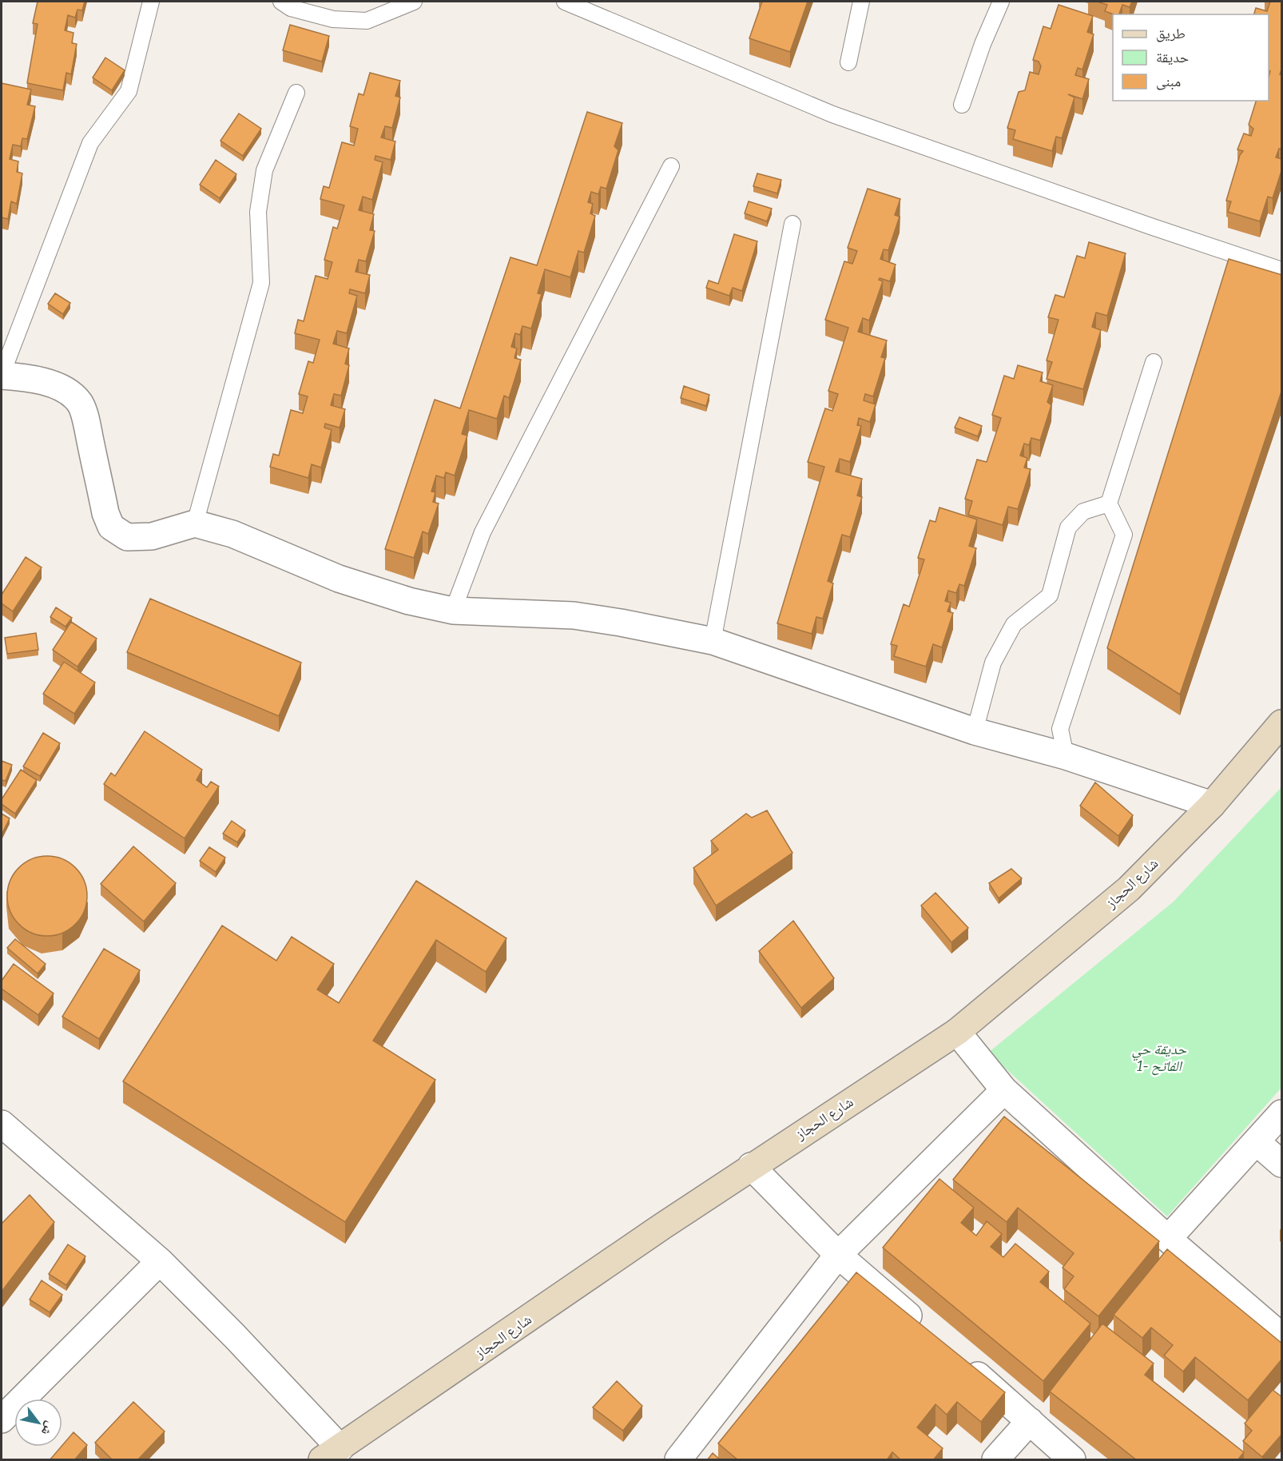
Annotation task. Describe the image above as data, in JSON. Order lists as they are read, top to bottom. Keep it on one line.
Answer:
{"streets":{"main road":["شارع الحجاز"]},"parks":["حديقة حي الفاتح -1"],"legend":["طريق","حديقة","مبنى"],"north":"bottom right"}
